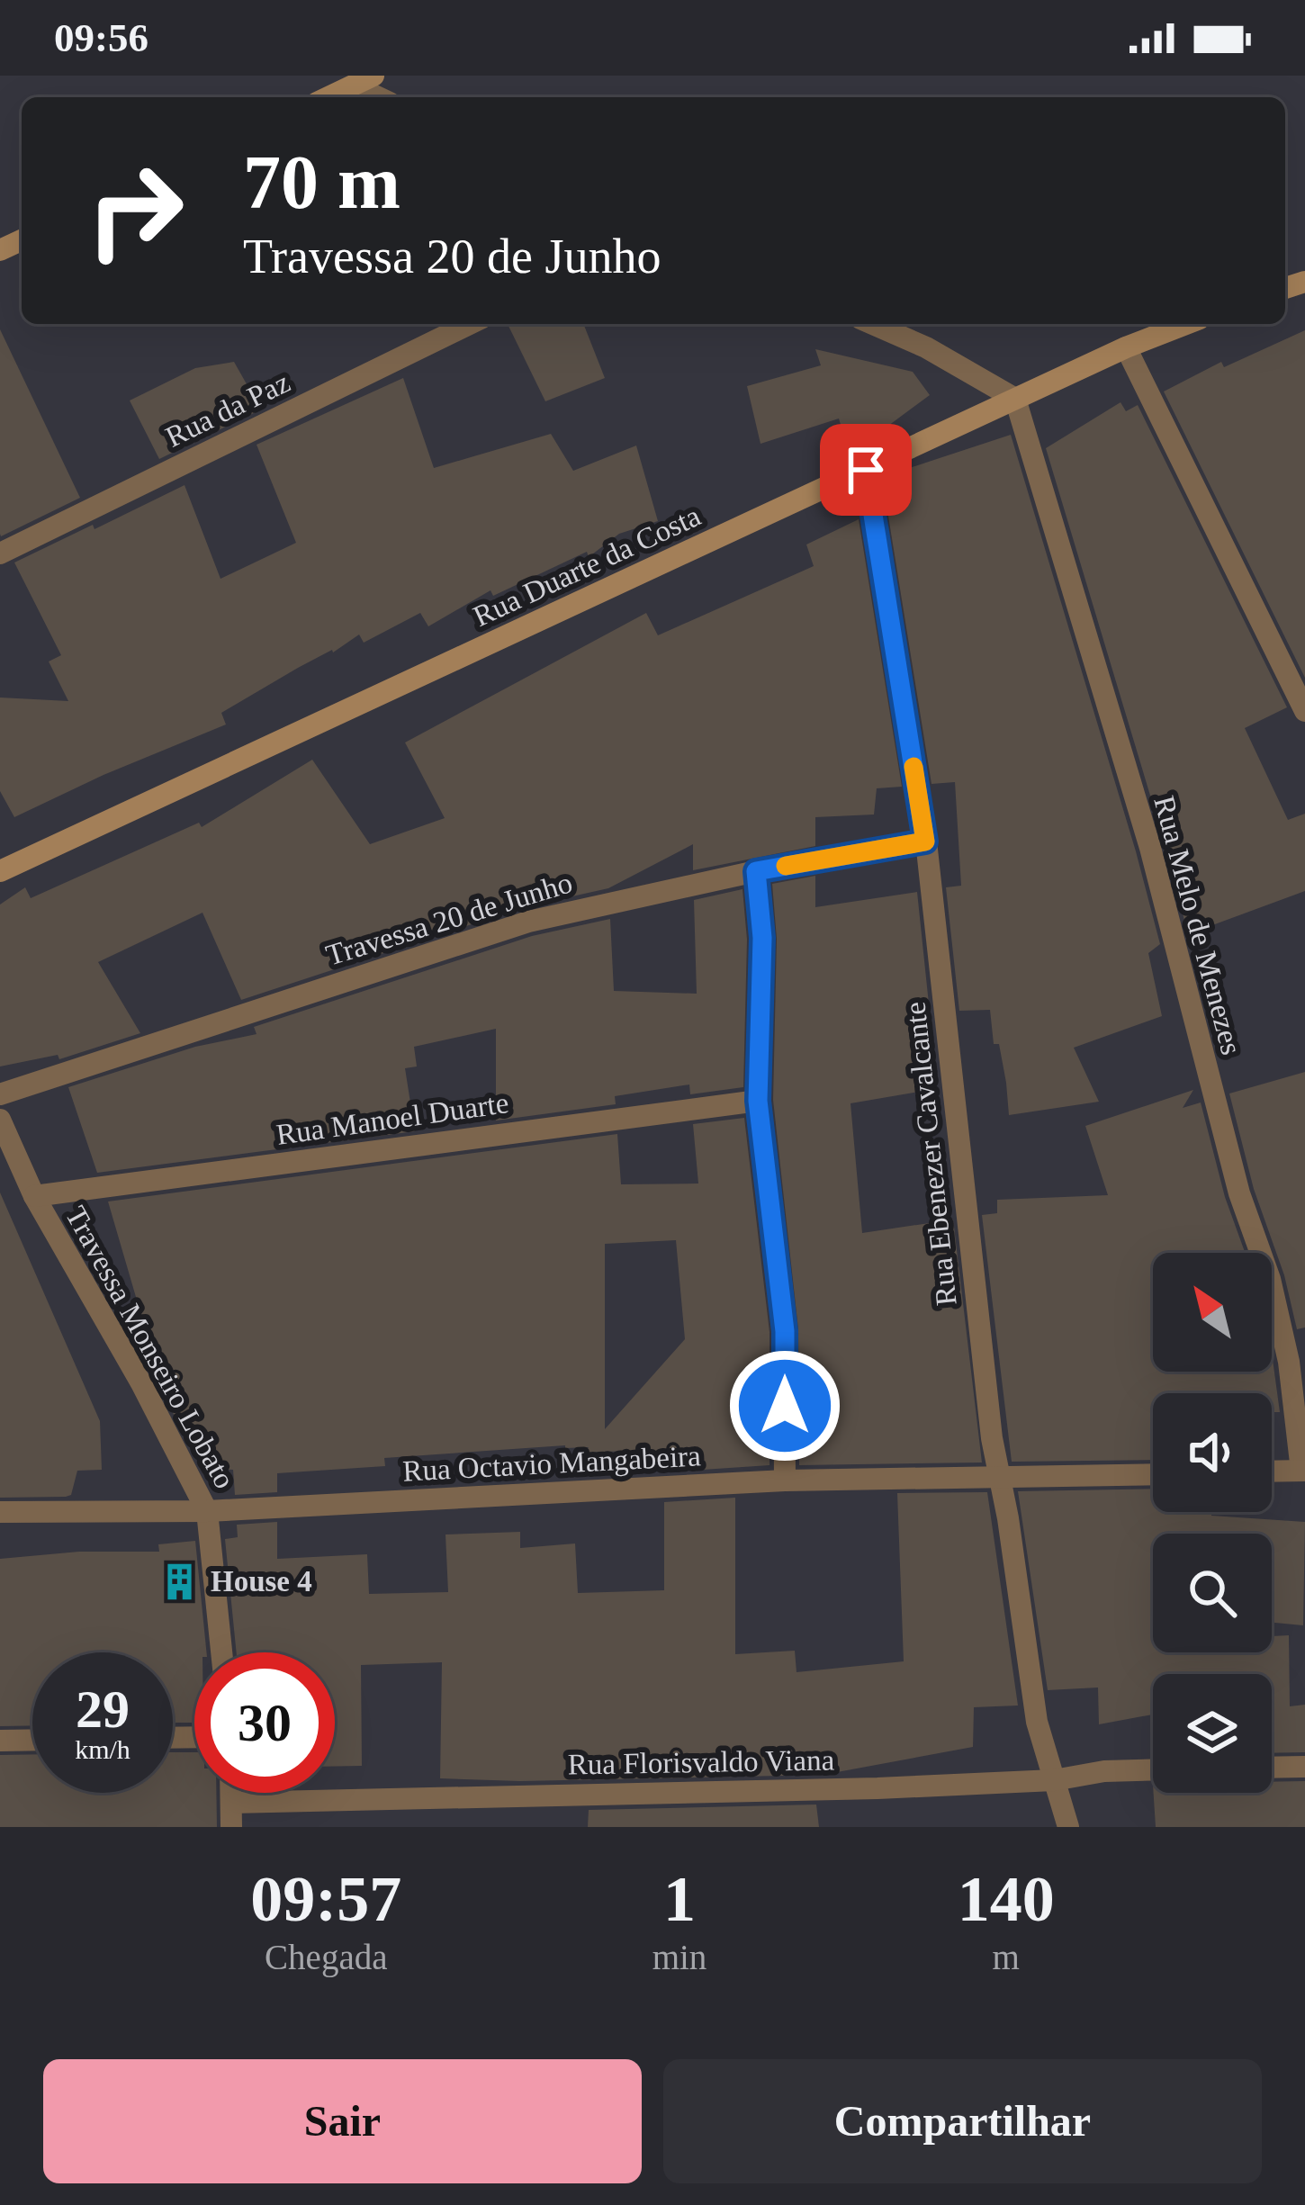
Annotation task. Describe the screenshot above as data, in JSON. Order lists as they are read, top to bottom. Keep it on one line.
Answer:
{"streets":{"main road":["Rua Duarte da Costa"],"street":["Rua da Paz","Travessa 20 de Junho","Rua Melo de Menezes","Rua Manoel Duarte","Rua Ebenezer Cavalcante","Travessa Monseiro Lobato","Rua Octavio Mangabeira","Rua Florisvaldo Viana"]},"crossings":[["Rua Duarte da Costa","Rua Melo de Menezes"],["Rua Duarte da Costa","Rua Ebenezer Cavalcante"],["Travessa 20 de Junho","Rua Ebenezer Cavalcante"],["Rua Manoel Duarte","Travessa Monseiro Lobato"],["Rua Ebenezer Cavalcante","Rua Octavio Mangabeira"],["Rua Ebenezer Cavalcante","Rua Florisvaldo Viana"],["Travessa Monseiro Lobato","Rua Octavio Mangabeira"]],"places":{"building":["House 4"]},"north":"top left","page":{"status":"09:56","turn":["70 m","Travessa 20 de Junho"],"speed":"29 km/h","limit":"30","eta":["09:57","Chegada","1","min","140","m"],"buttons":["Sair","Compartilhar"]}}
